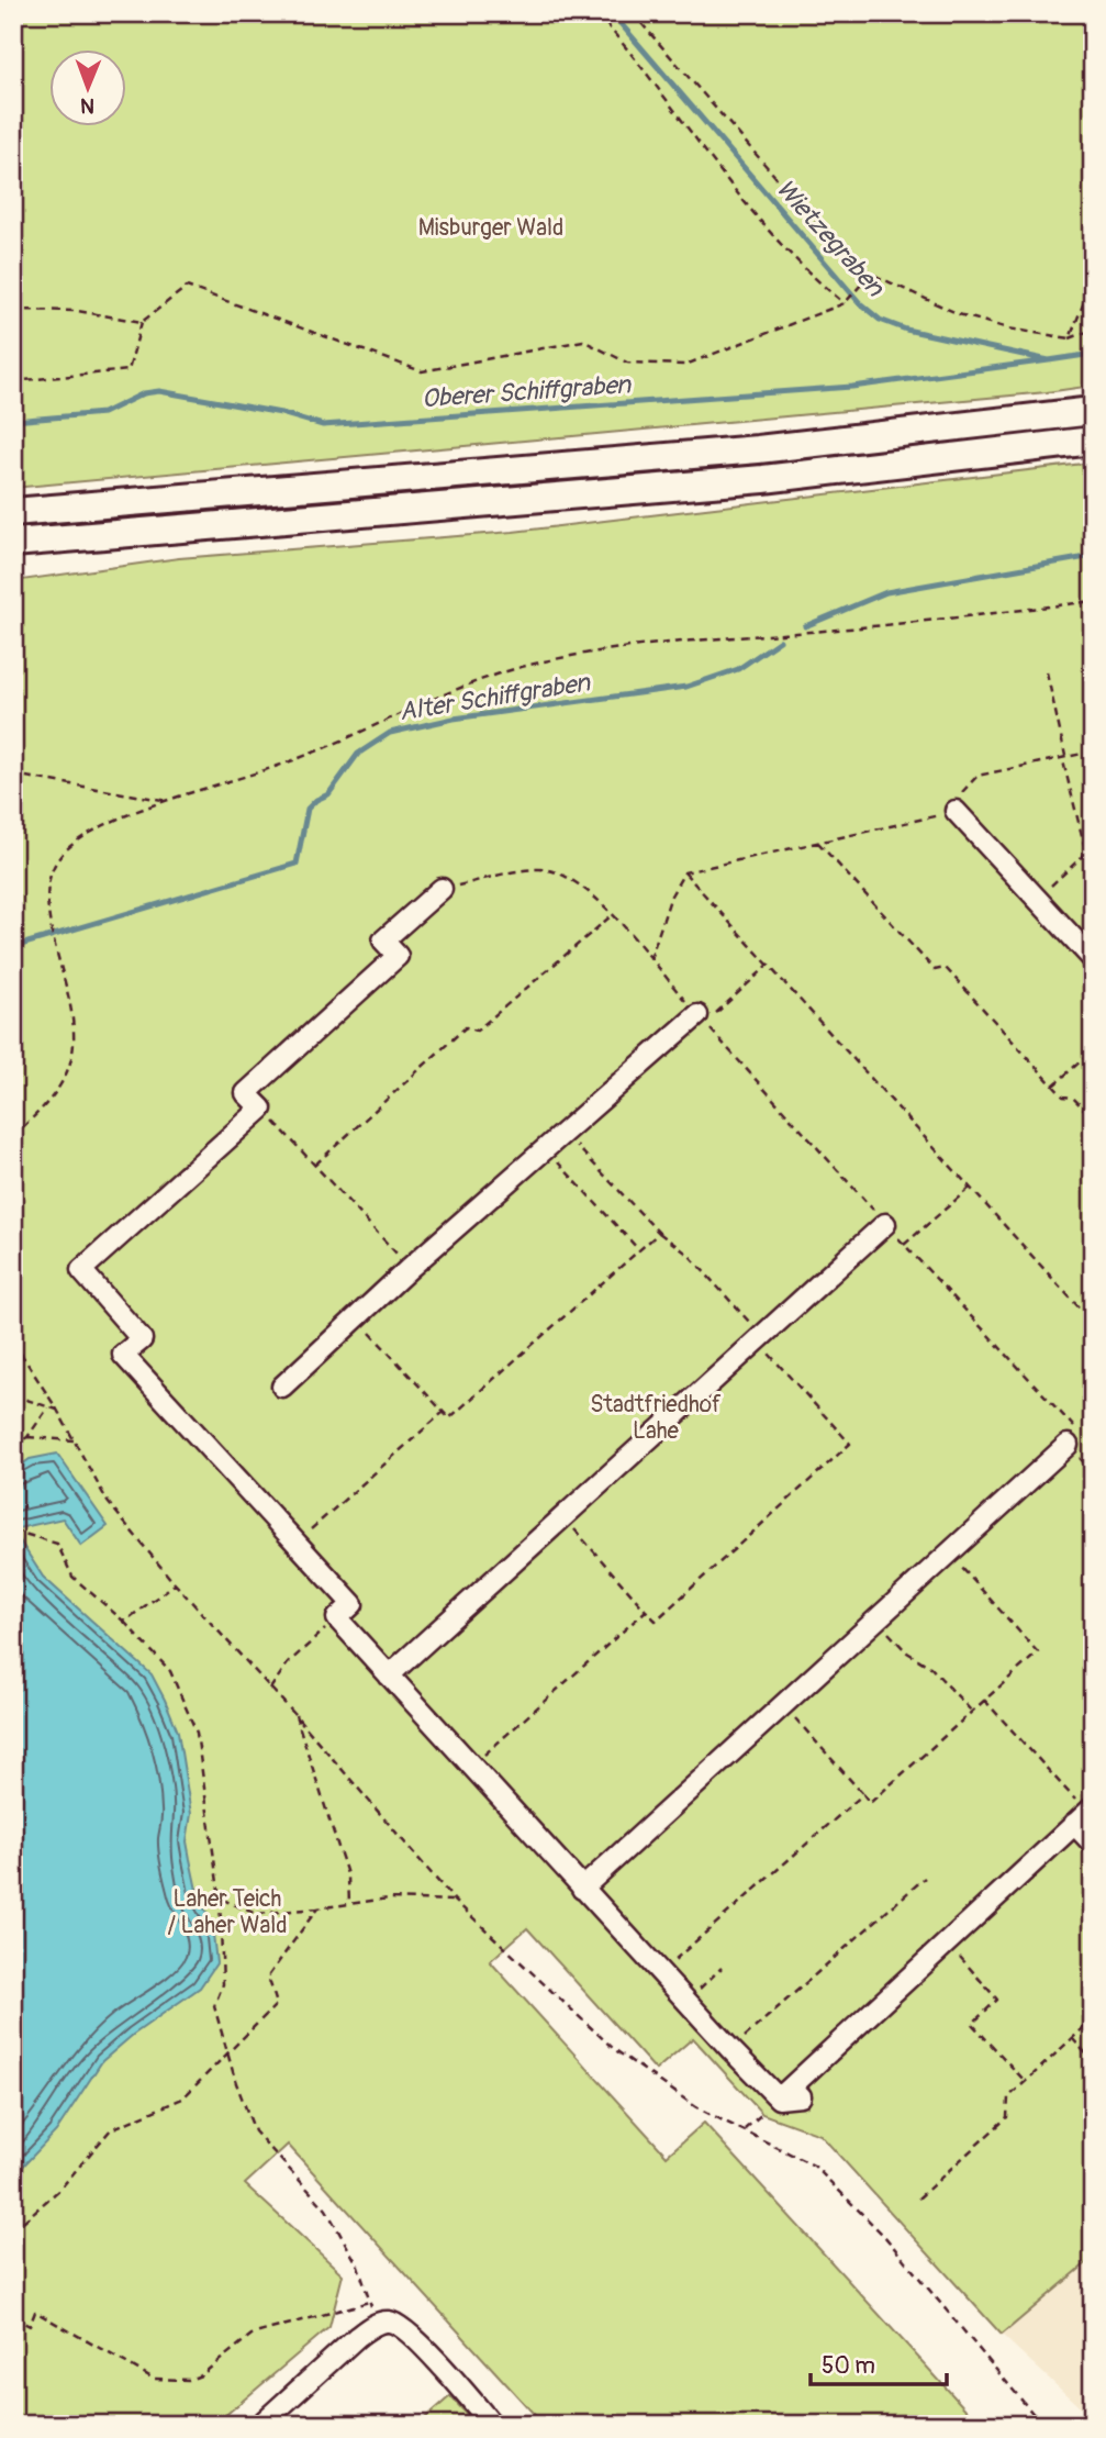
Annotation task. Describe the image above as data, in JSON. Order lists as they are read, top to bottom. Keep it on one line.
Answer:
{"water":["Wietzegraben","Oberer Schiffgraben","Alter Schiffgraben"],"parks":["Misburger Wald","Stadtfriedhof Lahe","Laher Teich / Laher Wald"],"scale_bar":"50 m","north":"bottom"}
